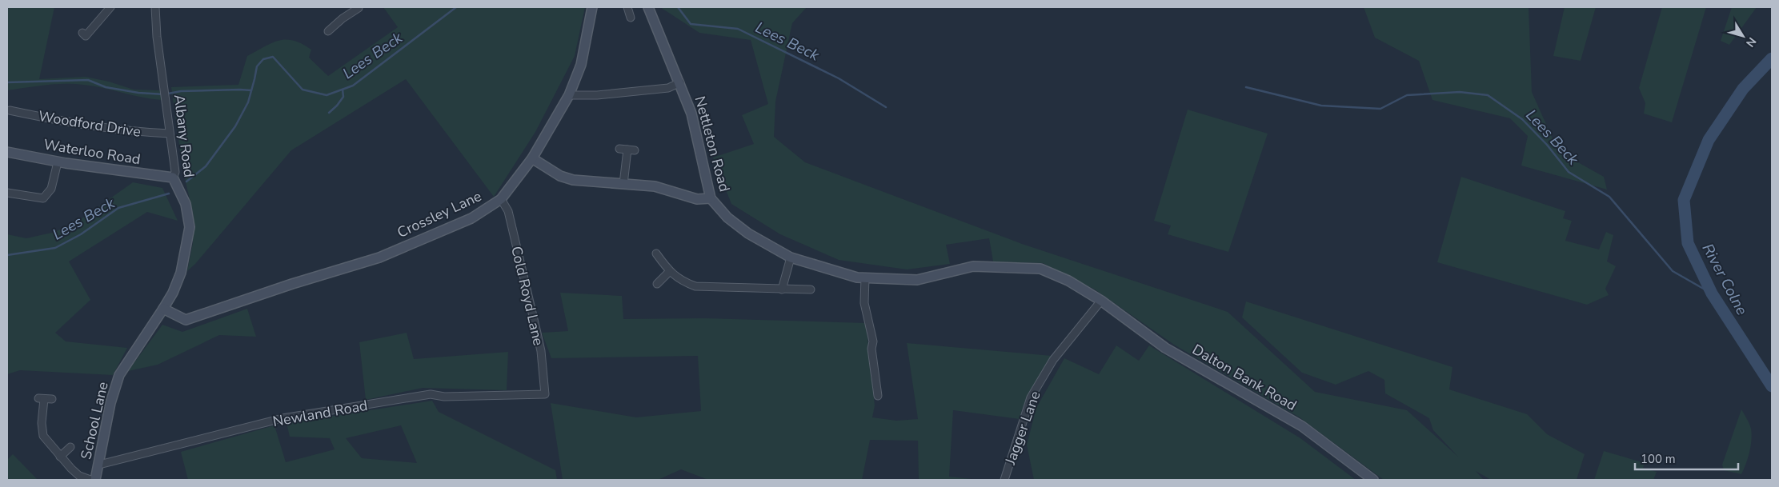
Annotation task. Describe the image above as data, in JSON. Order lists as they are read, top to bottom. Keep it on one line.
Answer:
{"streets":{"street":["Woodford Drive","Albany Road","Nettleton Road","Waterloo Road","Crossley Lane","Cold Royd Lane","Dalton Bank Road","Newland Road","School Lane","Jagger Lane"]},"crossings":[["Woodford Drive","Albany Road"],["Albany Road","Waterloo Road"],["Albany Road","Crossley Lane"],["Albany Road","School Lane"],["Nettleton Road","Dalton Bank Road"],["Nettleton Road","Jagger Lane"],["Crossley Lane","Cold Royd Lane"],["Crossley Lane","School Lane"],["Cold Royd Lane","Newland Road"],["Dalton Bank Road","Jagger Lane"],["Newland Road","School Lane"]],"water":["Lees Beck","River Colne"],"scale_bar":"100 m","north":"bottom right"}
